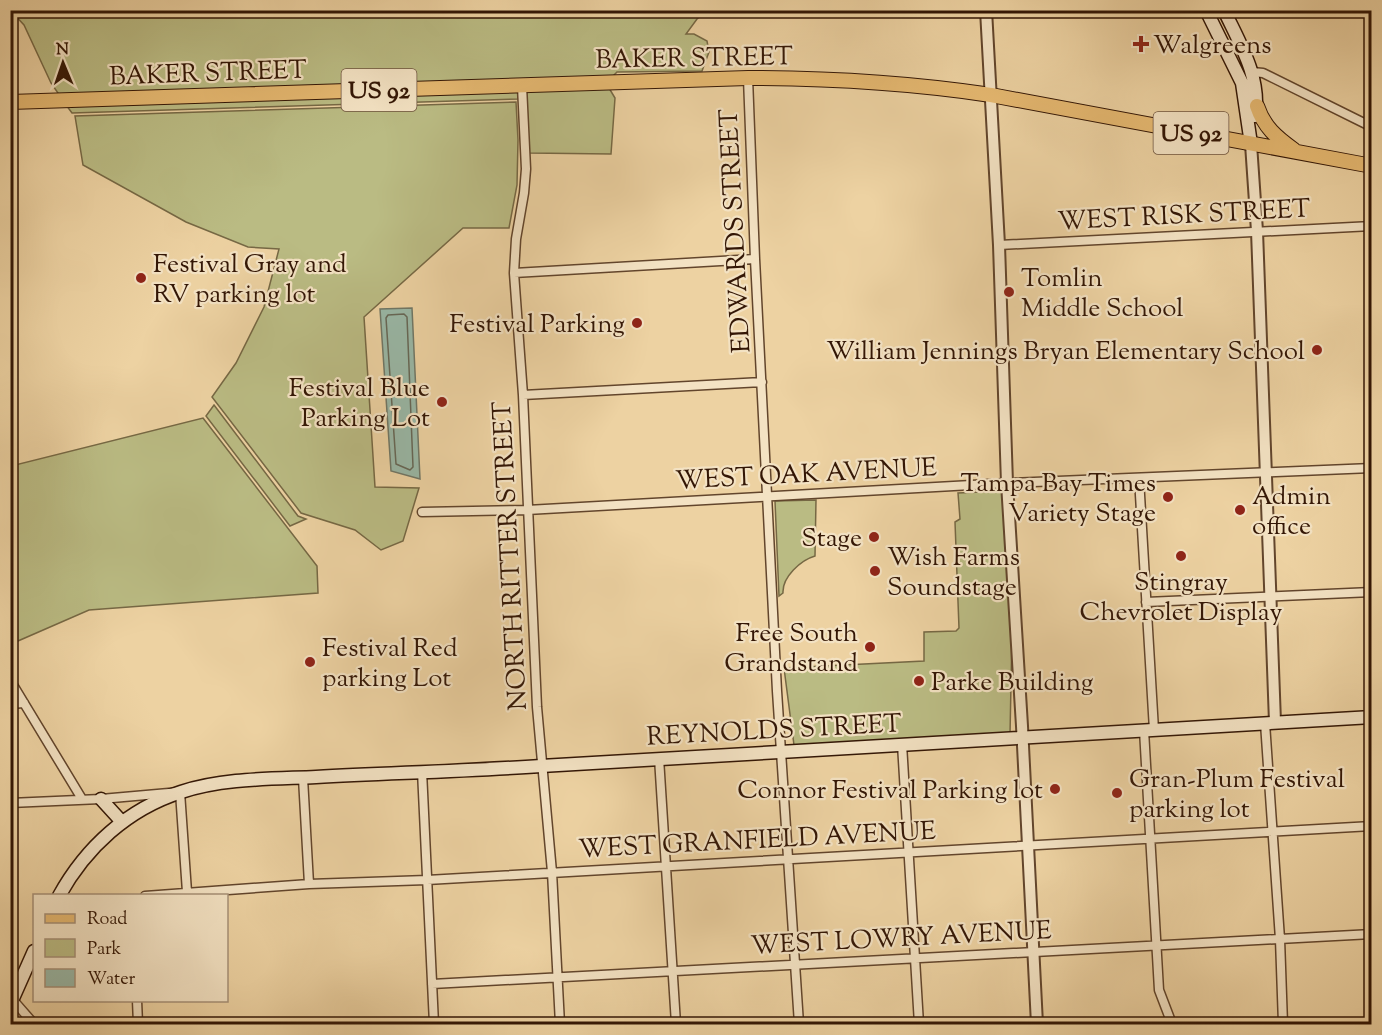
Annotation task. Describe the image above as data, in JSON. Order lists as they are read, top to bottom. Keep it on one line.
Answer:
{"streets":{"main road":["BAKER STREET","US 92","REYNOLDS STREET"],"street":["WEST RISK STREET","EDWARDS STREET","WEST OAK AVENUE","NORTH RITTER STREET","WEST GRANFIELD AVENUE","WEST LOWRY AVENUE"]},"crossings":[["BAKER STREET","EDWARDS STREET"],["BAKER STREET","NORTH RITTER STREET"],["EDWARDS STREET","WEST OAK AVENUE"],["EDWARDS STREET","REYNOLDS STREET"],["EDWARDS STREET","WEST GRANFIELD AVENUE"],["EDWARDS STREET","WEST LOWRY AVENUE"],["WEST OAK AVENUE","NORTH RITTER STREET"],["NORTH RITTER STREET","REYNOLDS STREET"],["NORTH RITTER STREET","WEST GRANFIELD AVENUE"],["NORTH RITTER STREET","WEST LOWRY AVENUE"]],"places":{"health":["Walgreens"],"other":["Festival Gray and RV parking lot","Tomlin Middle School","Festival Parking","William Jennings Bryan Elementary School","Festival Blue Parking Lot","Tampa Bay Times Variety Stage","Admin office","Stage","Stingray Chevrolet Display","Wish Farms Soundstage","Free South Grandstand","Festival Red parking Lot","Parke Building","Connor Festival Parking lot","Gran-Plum Festival parking lot"]},"legend":["Road","Park","Water"],"north":"top"}
